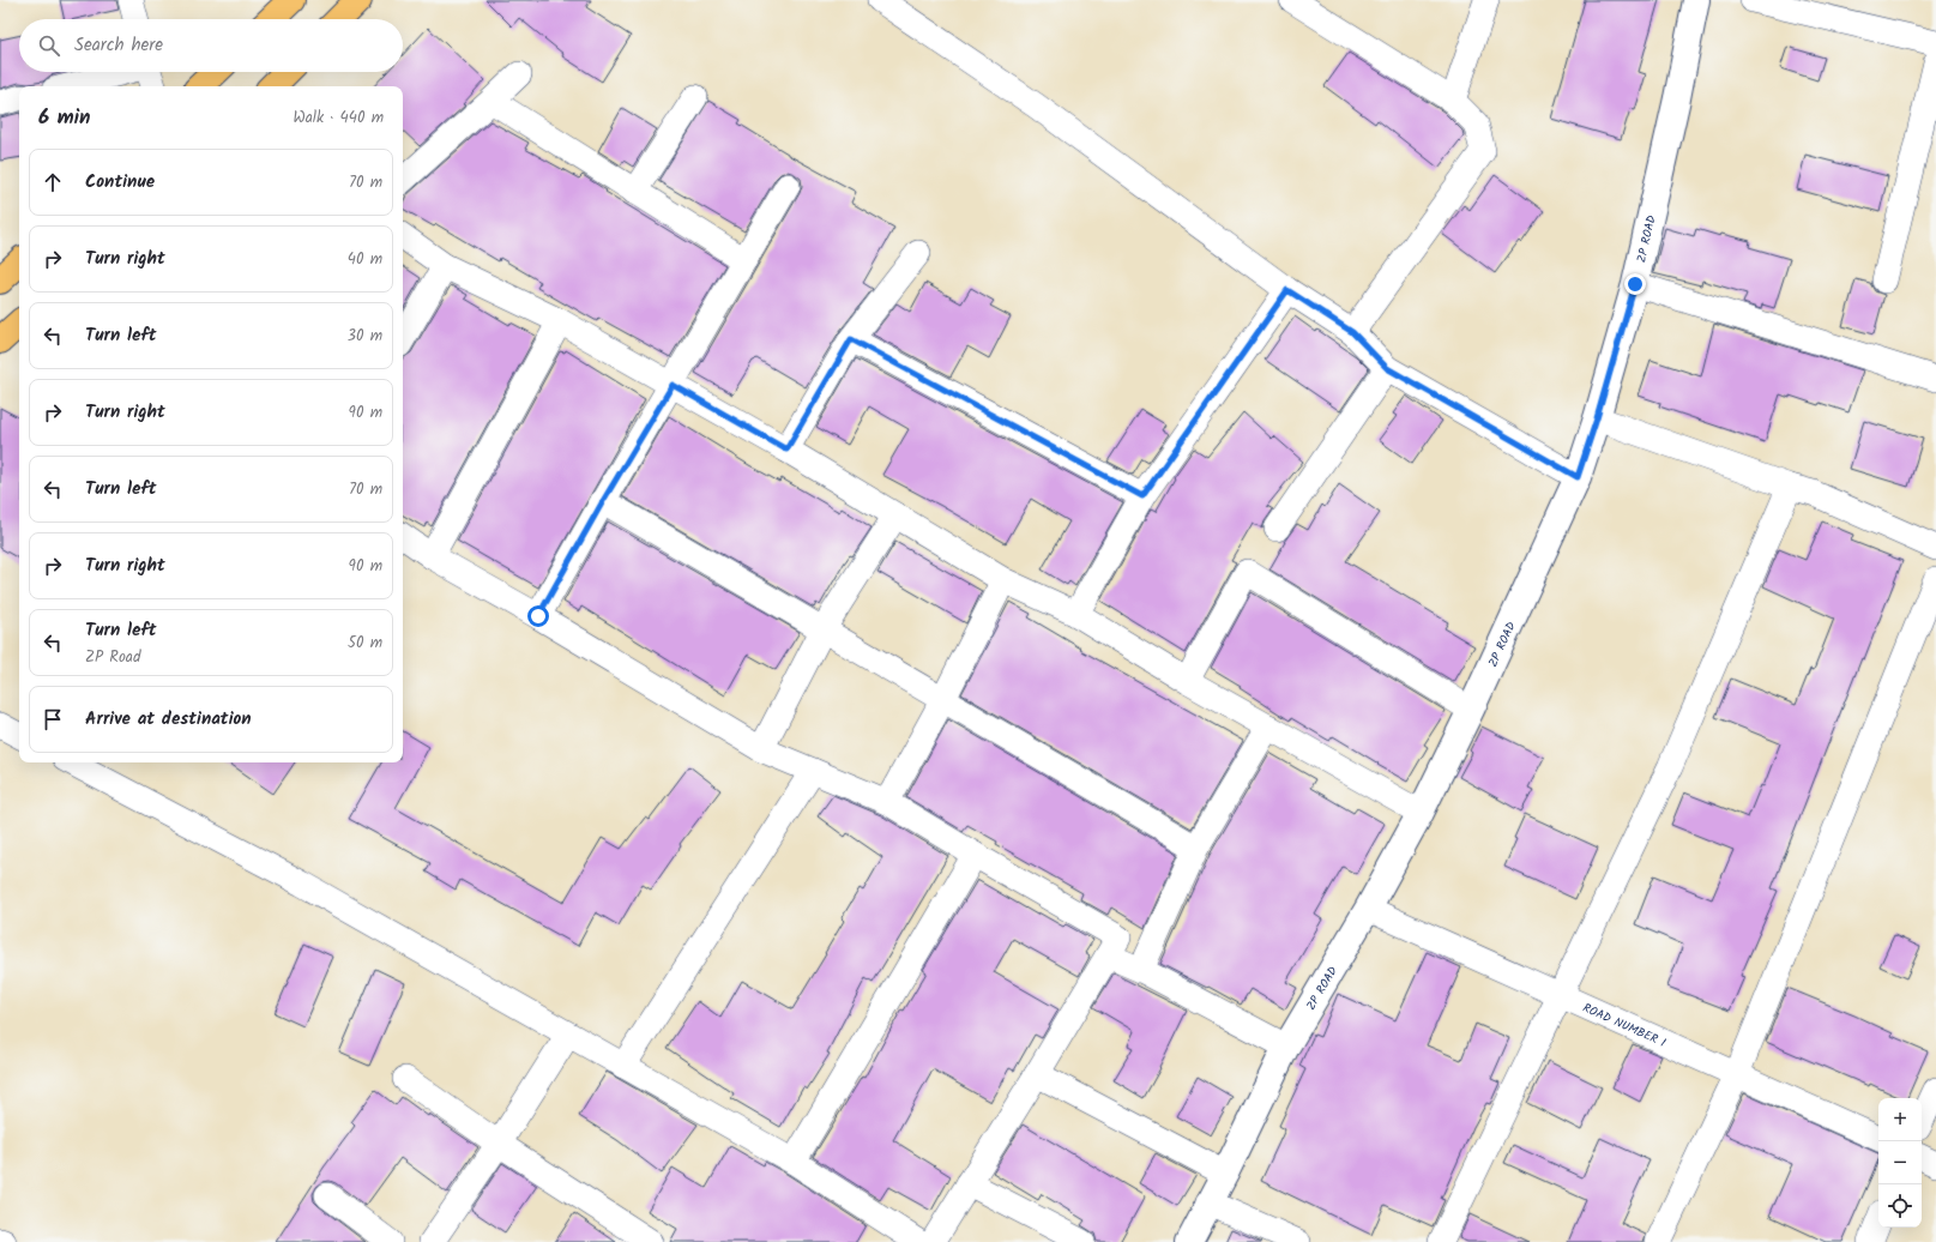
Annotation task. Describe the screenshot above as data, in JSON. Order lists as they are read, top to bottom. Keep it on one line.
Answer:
{"streets":{"street":["ZP ROAD","ROAD NUMBER 1"]},"crossings":[["ZP ROAD","ROAD NUMBER 1"]],"page":{"search":"Search here","heading":["6 min","Walk · 440 m"],"list":[["Continue","70 m"],["Turn right","40 m"],["Turn left","30 m"],["Turn right","90 m"],["Turn left","70 m"],["Turn right","90 m"],["Turn left","ZP Road","50 m"],"Arrive at destination"],"map_buttons":["+","−"]}}
